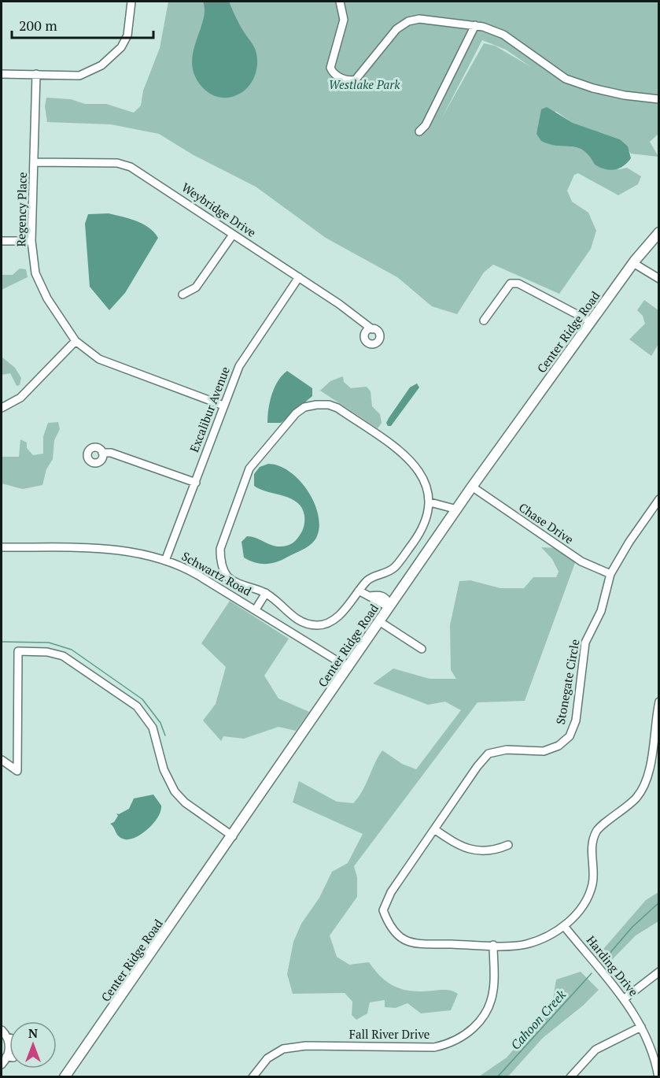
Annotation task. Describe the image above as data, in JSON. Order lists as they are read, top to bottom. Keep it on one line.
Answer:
{"streets":{"main road":["Center Ridge Road"],"street":["Regency Place","Weybridge Drive","Excalibur Avenue","Chase Drive","Schwartz Road","Stonegate Circle","Harding Drive","Fall River Drive"]},"crossings":[["Regency Place","Weybridge Drive"],["Regency Place","Excalibur Avenue"],["Weybridge Drive","Excalibur Avenue"],["Center Ridge Road","Chase Drive"],["Center Ridge Road","Schwartz Road"],["Excalibur Avenue","Schwartz Road"],["Chase Drive","Stonegate Circle"]],"water":["Cahoon Creek"],"parks":["Westlake Park"],"scale_bar":"200 m","north":"top"}
